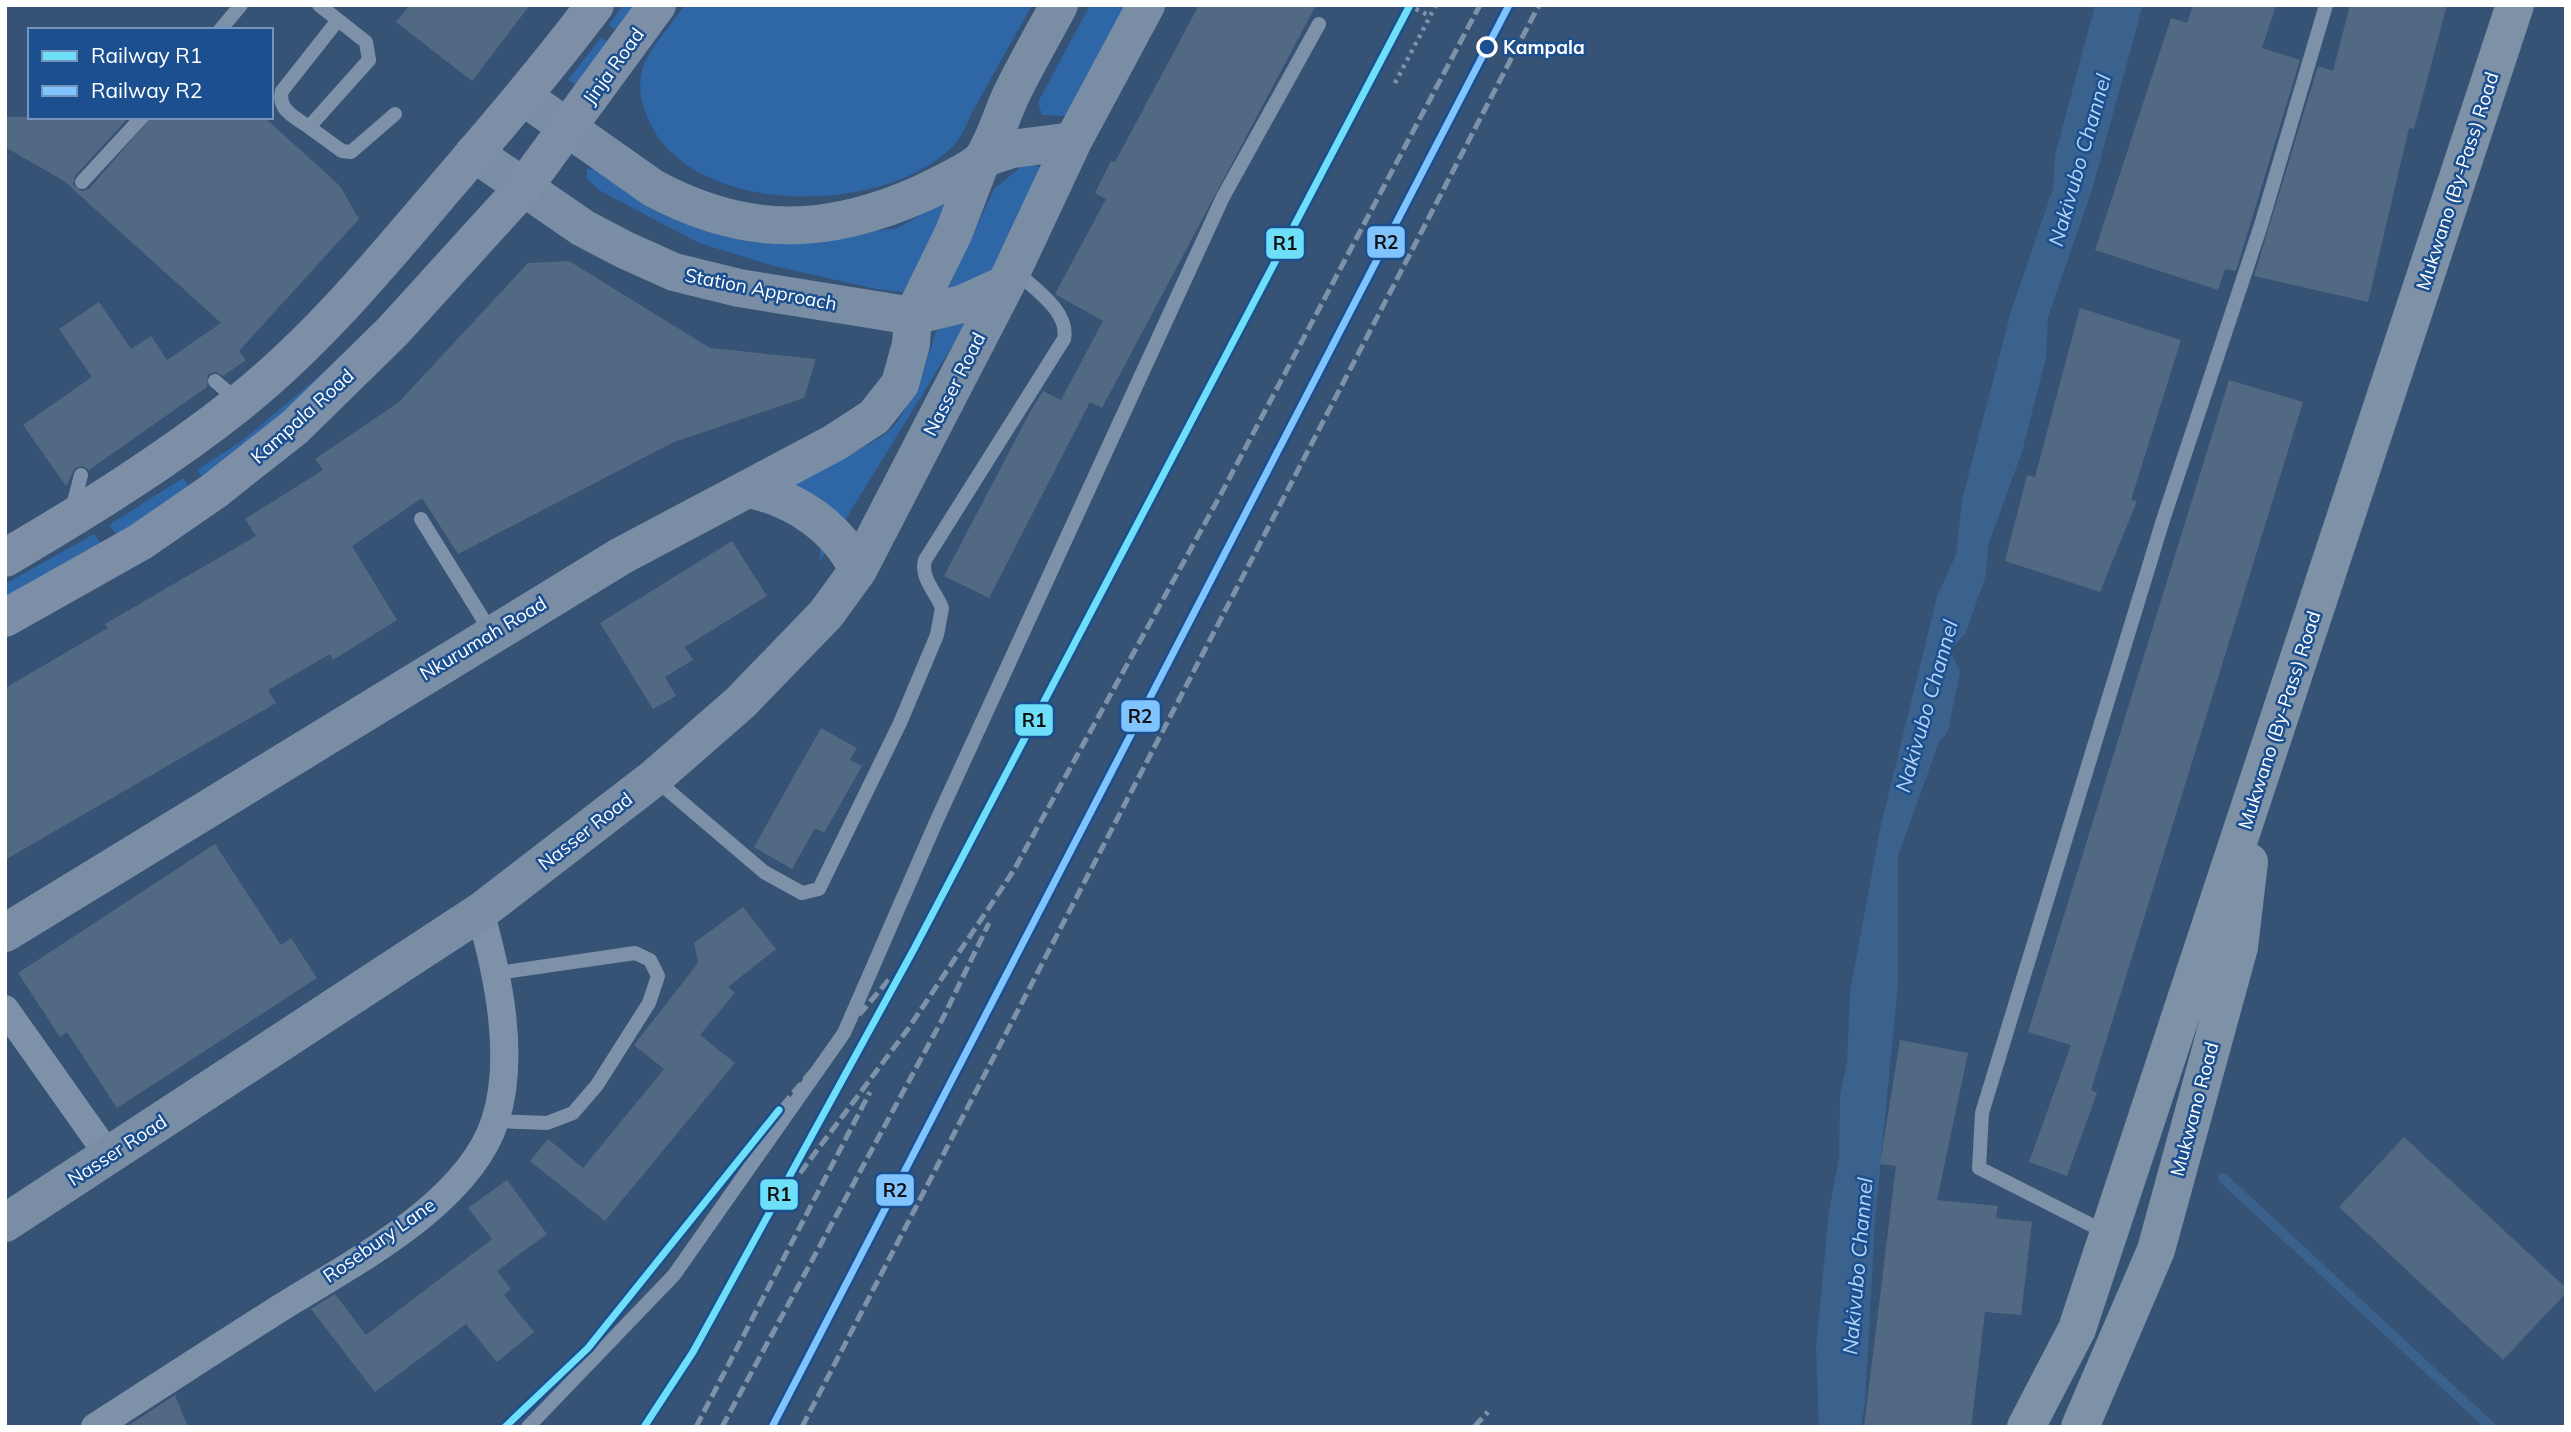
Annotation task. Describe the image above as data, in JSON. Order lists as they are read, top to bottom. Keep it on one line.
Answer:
{"streets":{"highway":["Mukwano (By-Pass) Road","Mukwano Road"],"main road":["Jinja Road","Kampala Road"],"street":["Station Approach","Nasser Road","Nkurumah Road","Rosebury Lane"]},"crossings":[["Jinja Road","Station Approach"],["Jinja Road","Kampala Road"],["Mukwano (By-Pass) Road","Mukwano Road"],["Station Approach","Nasser Road"],["Station Approach","Kampala Road"],["Station Approach","Nkurumah Road"],["Nasser Road","Rosebury Lane"]],"water":["Nakivubo Channel"],"places":["Kampala"],"lines":["rail line R1","rail line R2"],"legend":["Railway R1","Railway R2"]}
